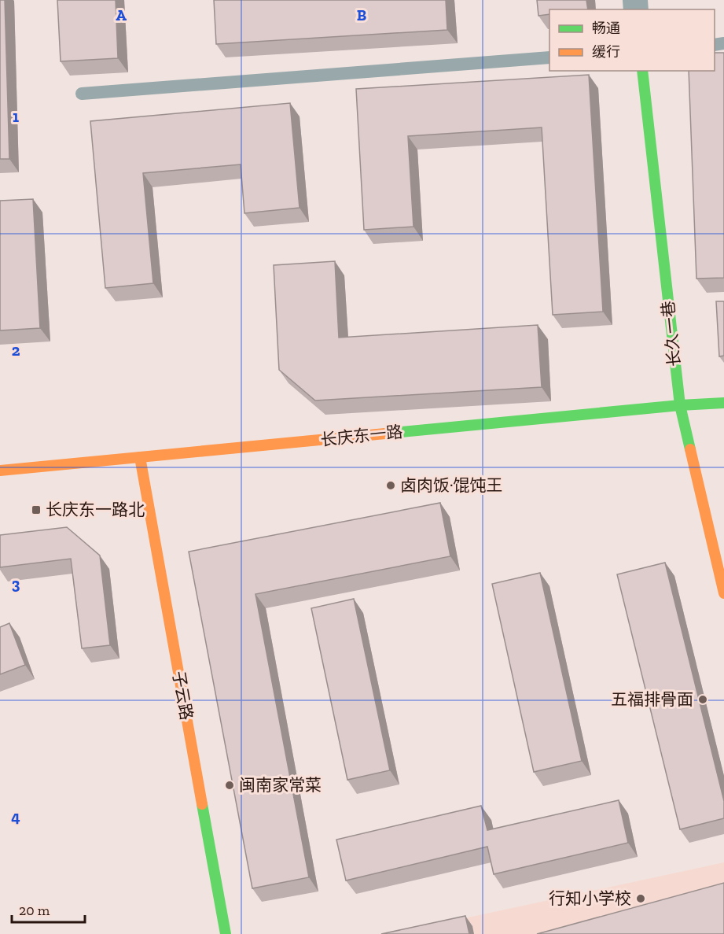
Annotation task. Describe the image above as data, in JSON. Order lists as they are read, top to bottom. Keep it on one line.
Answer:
{"streets":{"street":["长久一巷","长庆东一路","子云路"]},"crossings":[["长久一巷","长庆东一路"],["长庆东一路","子云路"]],"places":{"other":["卤肉饭·馄饨王","五福排骨面","闽南家常菜","行知小学校"],"transit":["长庆东一路北"]},"legend":["畅通","缓行"],"scale_bar":"20 m","grid":{"columns":["A","B"],"rows":["1","2","3","4"]}}
